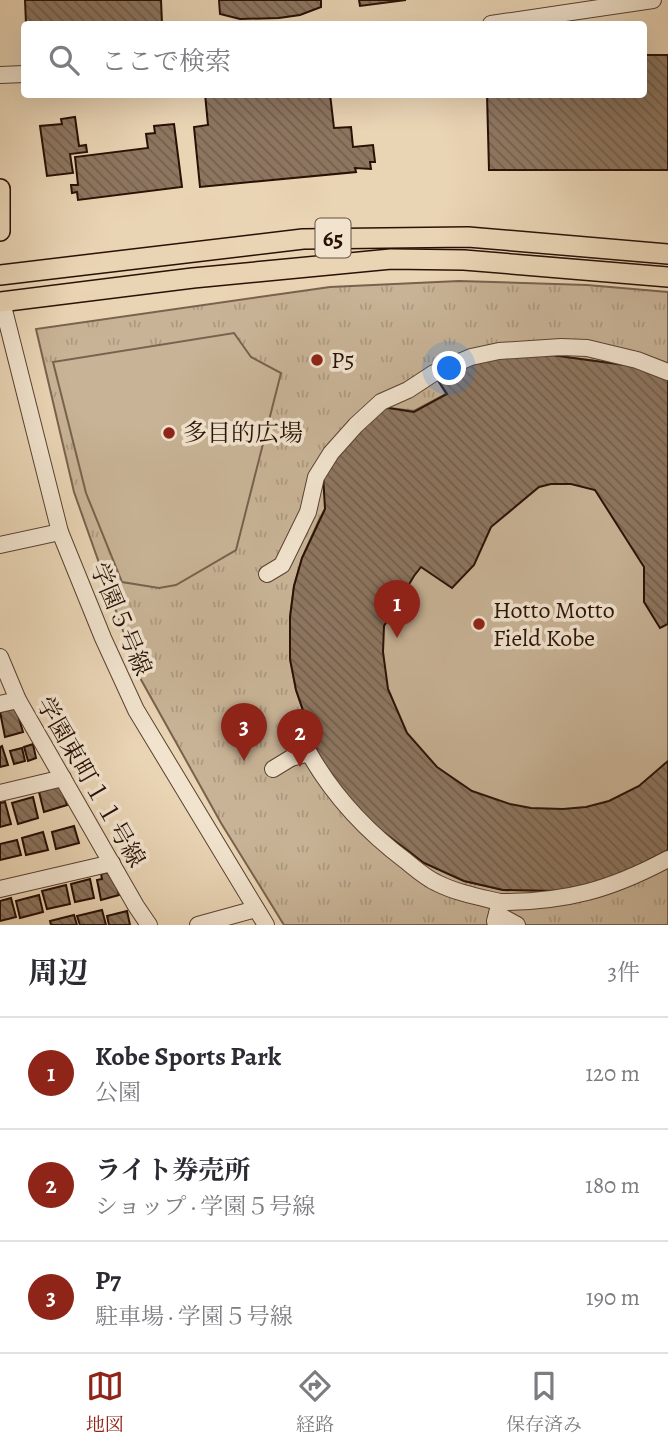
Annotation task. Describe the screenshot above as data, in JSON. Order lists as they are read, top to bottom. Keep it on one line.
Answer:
{"streets":{"main road":["65"],"street":["学園５号線","学園東町１１号線"]},"crossings":[["65","学園５号線"]],"places":["P5","多目的広場","Hotto Motto Field Kobe"],"page":{"search":"ここで検索","pins":["1","3","2"],"heading":["周辺","3件"],"list":[{"mark":"1","name":"Kobe Sports Park","note":"公園","value":"120 m"},{"mark":"2","name":"ライト券売所","note":"ショップ · 学園５号線","value":"180 m"},{"mark":"3","name":"P7","note":"駐車場 · 学園５号線","value":"190 m"}],"nav":["地図","経路","保存済み"]}}
